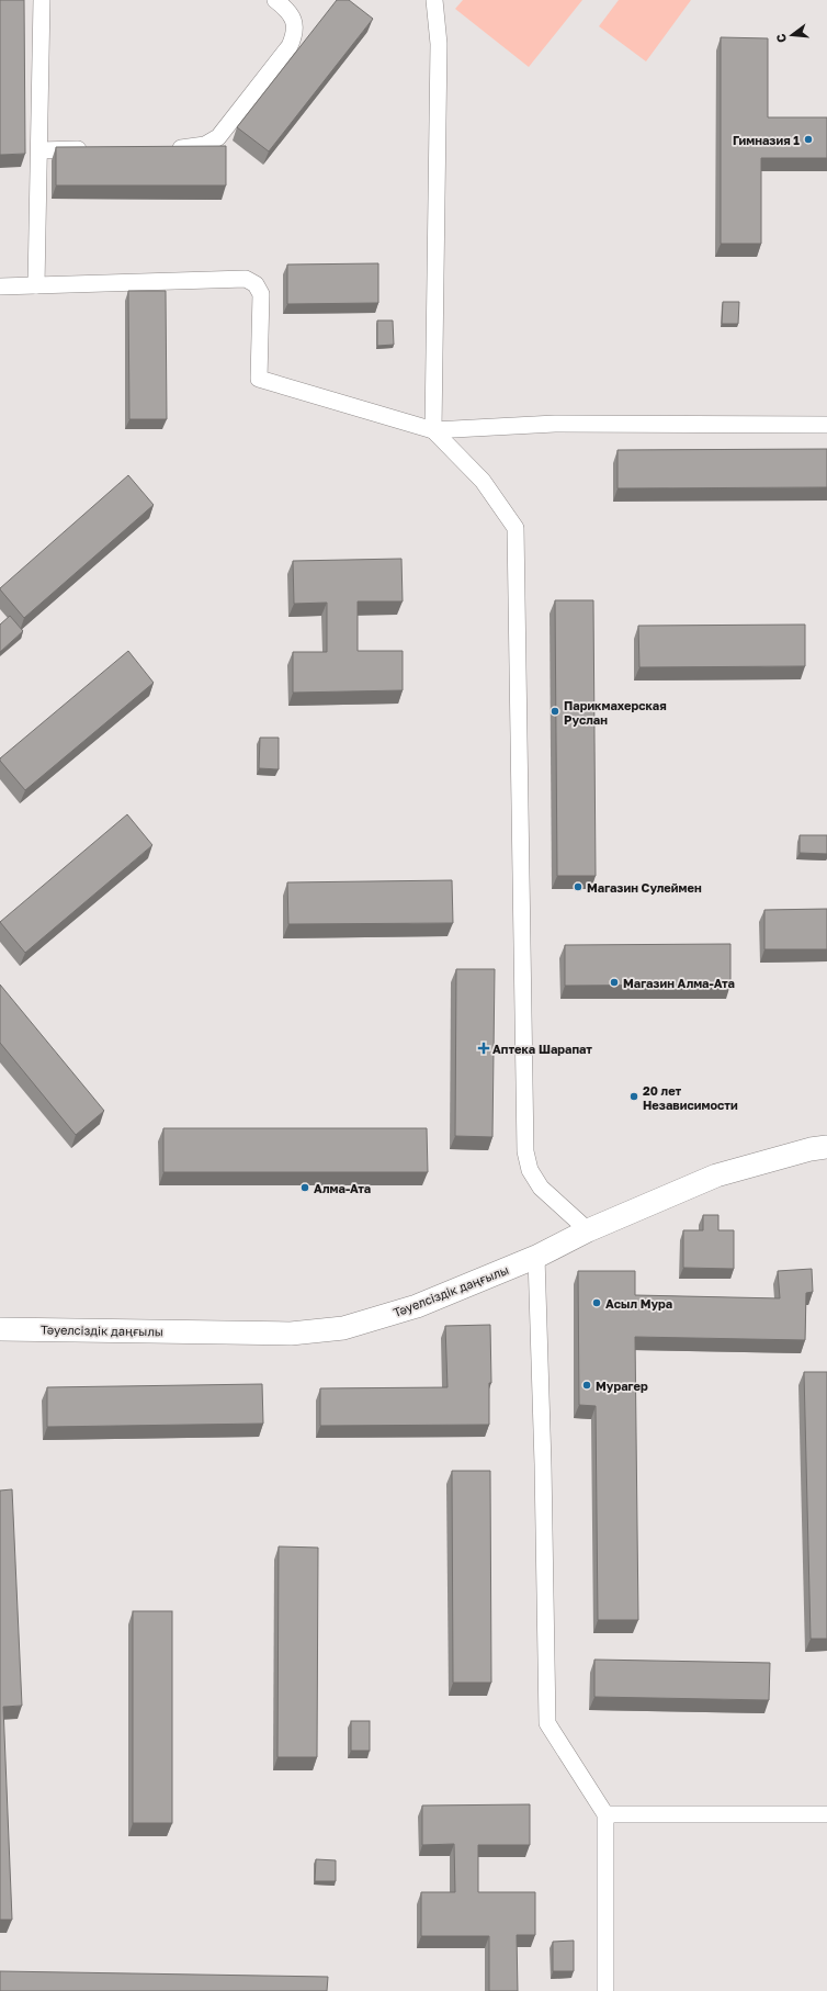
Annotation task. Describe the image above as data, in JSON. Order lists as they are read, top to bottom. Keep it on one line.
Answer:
{"streets":{"street":["Тәуелсіздік даңғылы"]},"places":{"other":["Гимназия 1","Парикмахерская Руслан","Магазин Сулеймен","Магазин Алма-Ата","20 лет Независимости","Алма-Ата","Асыл Мура","Мурагер"],"health":["Аптека Шарапат"]},"north":"left"}
